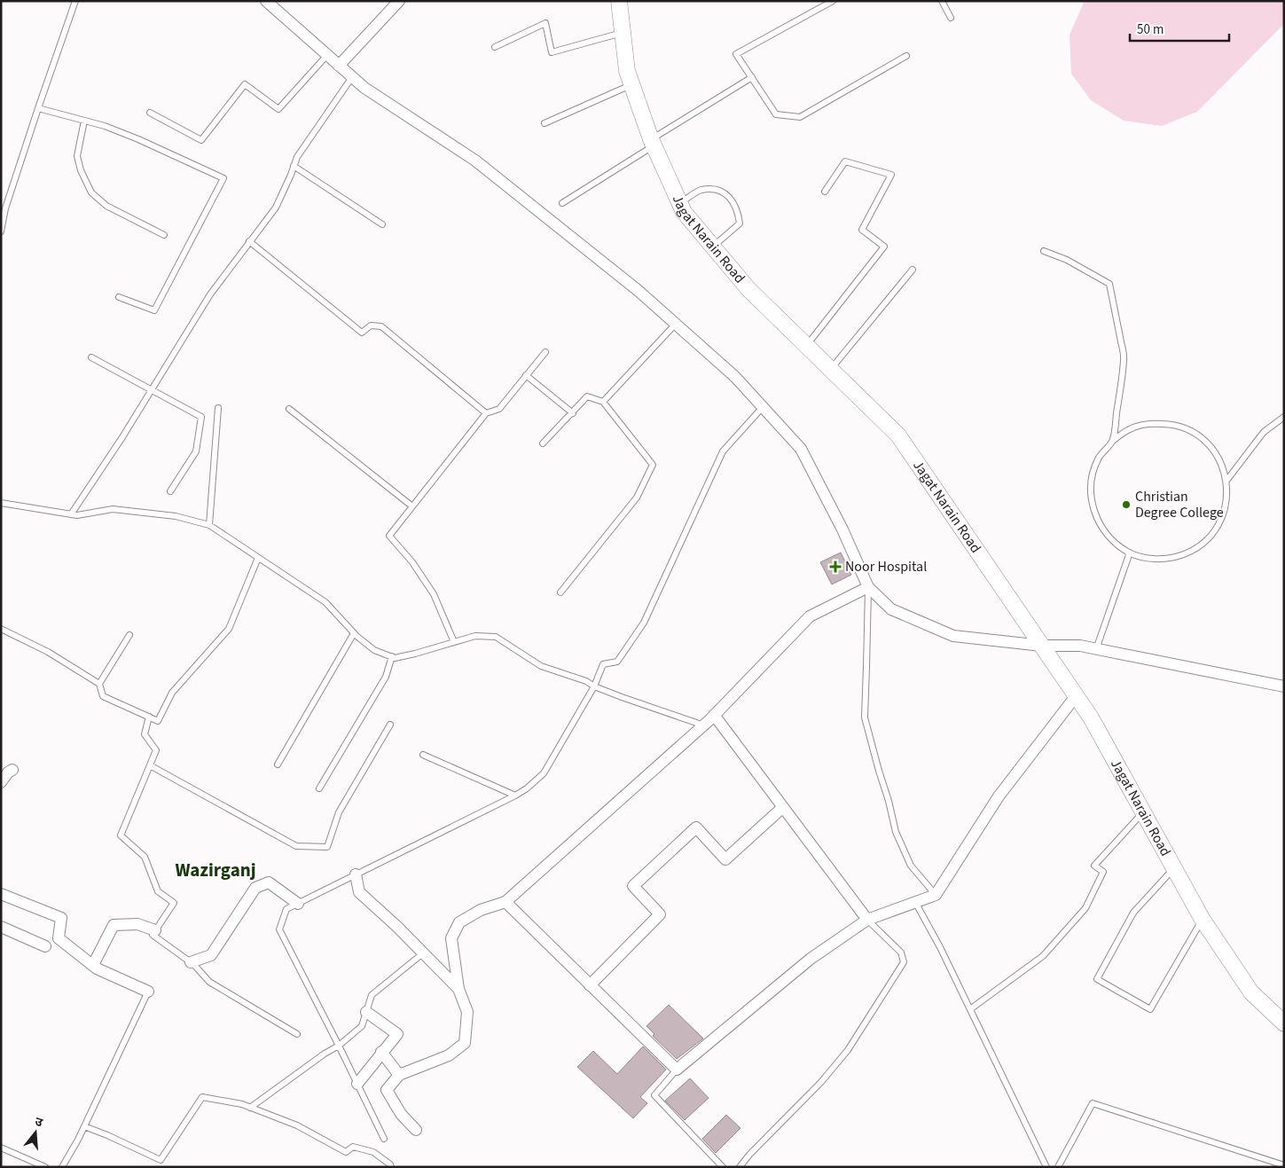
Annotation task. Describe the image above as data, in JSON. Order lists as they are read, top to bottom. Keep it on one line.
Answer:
{"streets":{"street":["Jagat Narain Road"]},"districts":["Wazirganj"],"places":{"other":["Christian Degree College"],"health":["Noor Hospital"]},"scale_bar":"50 m","north":"top"}
